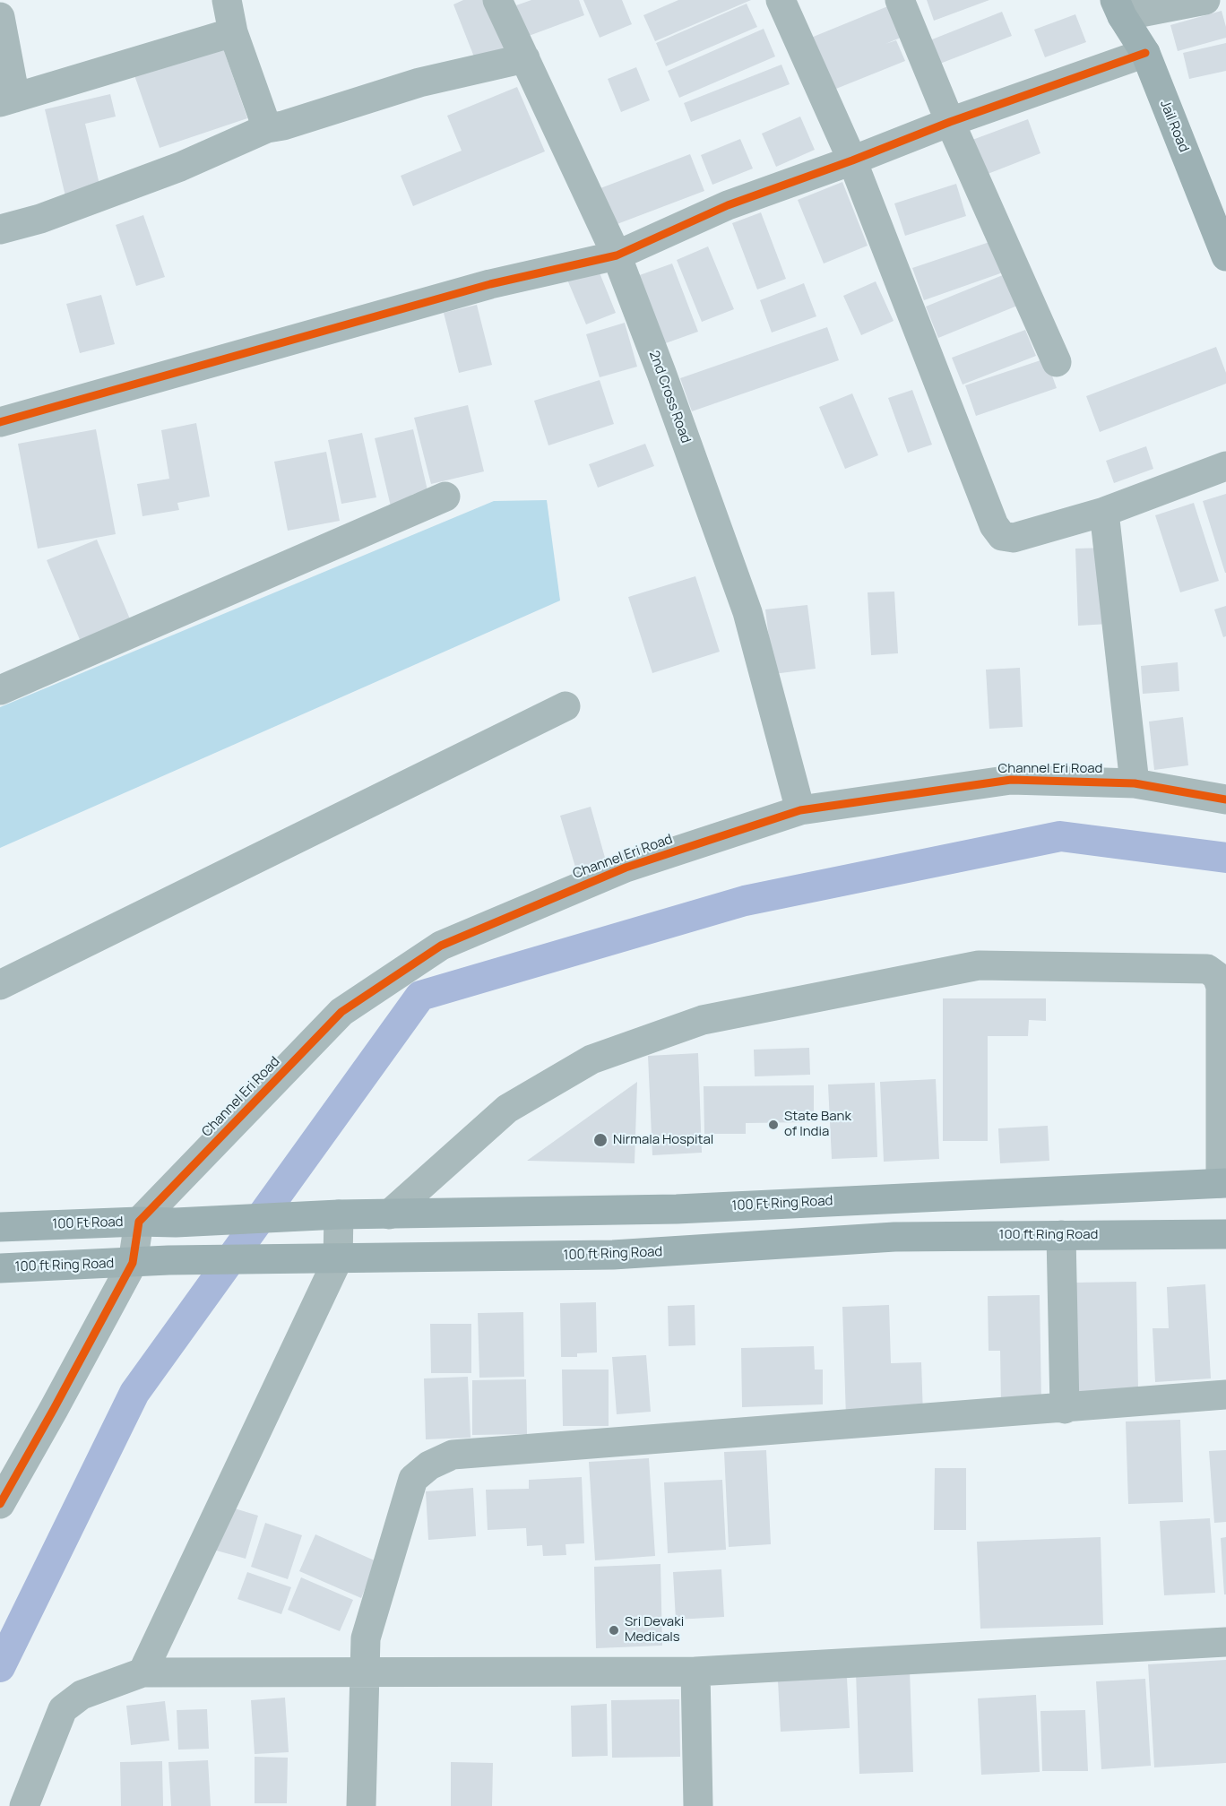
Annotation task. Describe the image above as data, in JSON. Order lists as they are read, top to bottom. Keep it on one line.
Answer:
{"streets":{"main road":["Jail Road","100 Ft Ring Road","100 Ft Road","100 ft Ring Road"],"street":["2nd Cross Road","Channel Eri Road"]},"crossings":[["2nd Cross Road","Channel Eri Road"],["Channel Eri Road","100 Ft Road"],["100 Ft Ring Road","100 Ft Road"]],"places":["State Bank of India","Nirmala Hospital","Sri Devaki Medicals"]}
